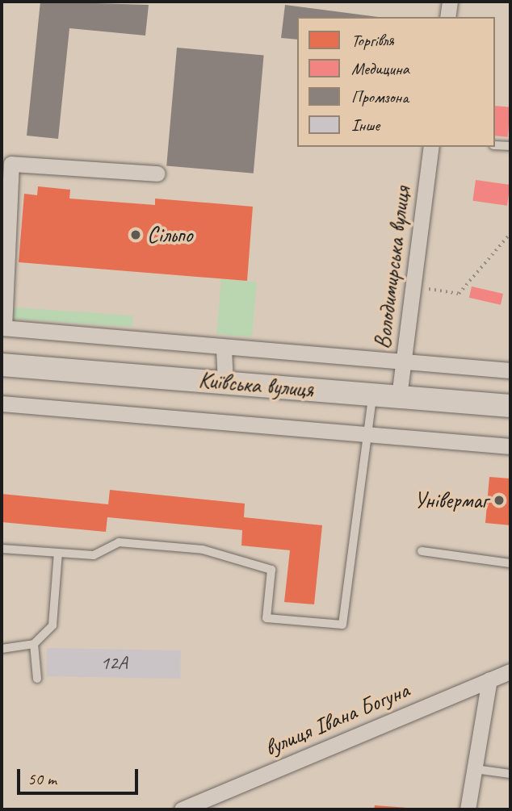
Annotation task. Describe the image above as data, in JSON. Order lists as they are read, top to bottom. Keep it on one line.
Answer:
{"streets":{"main road":["Київська вулиця"],"street":["Володимирська вулиця","вулиця Івана Богуна"]},"crossings":[["Володимирська вулиця","Київська вулиця"]],"places":["Сільпо","Універмаг"],"house_numbers":["12А"],"legend":["Торгівля","Медицина","Промзона","Інше"],"scale_bar":"50 m"}
